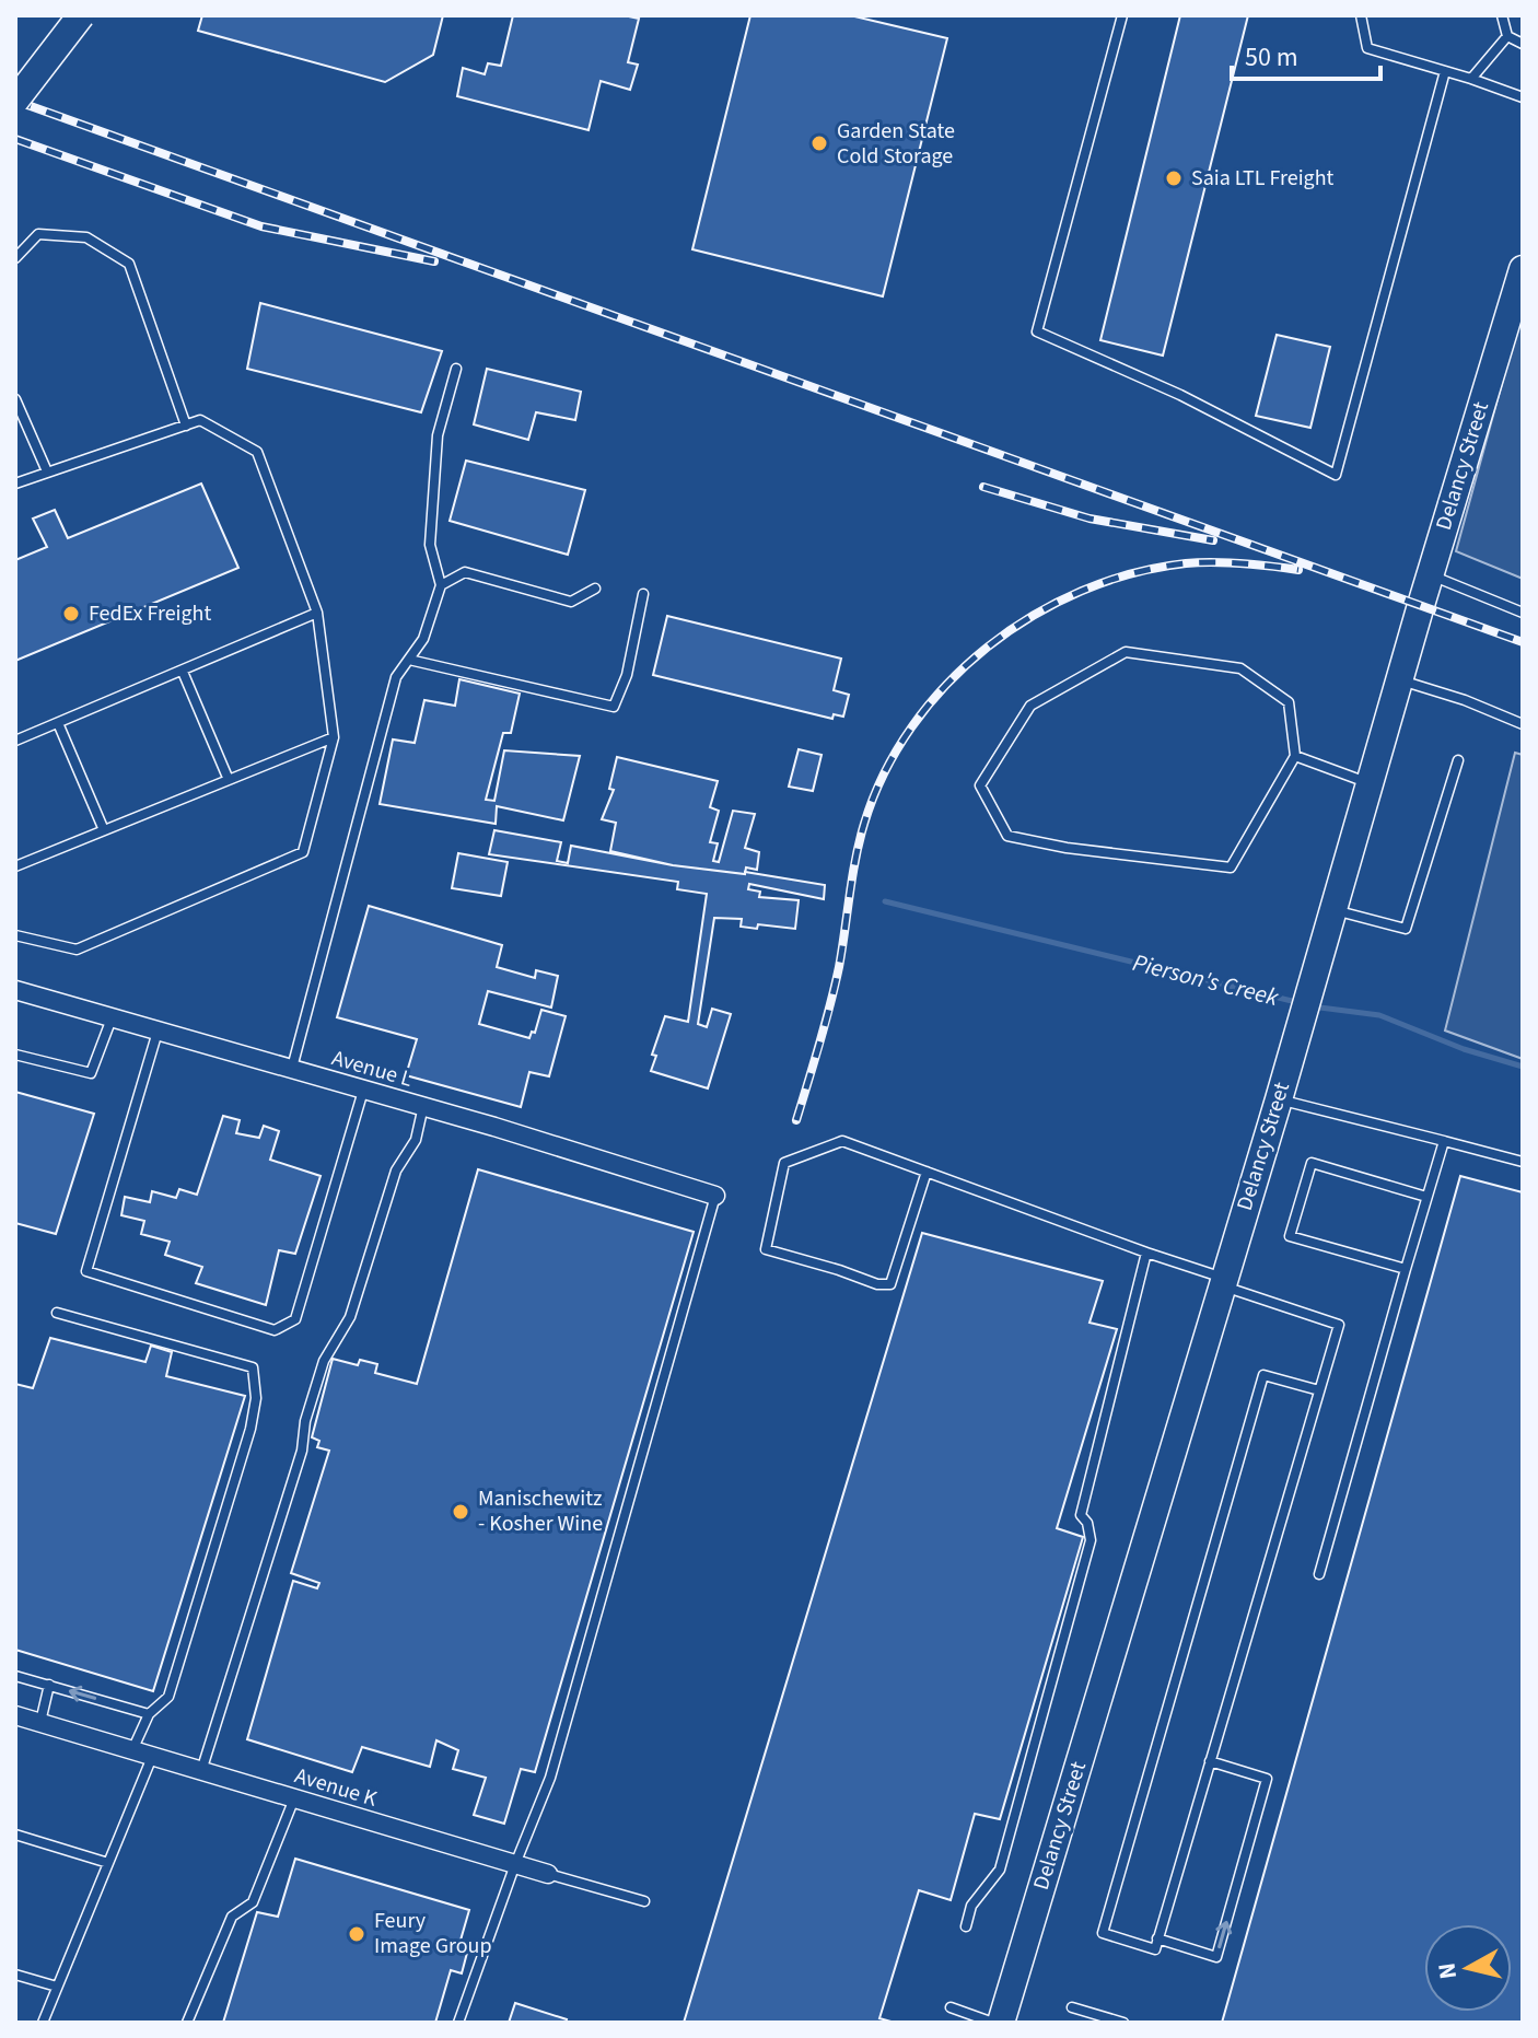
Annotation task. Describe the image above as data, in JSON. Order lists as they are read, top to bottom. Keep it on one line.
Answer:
{"streets":{"street":["Delancy Street","Avenue L","Avenue K"]},"water":["Pierson's Creek"],"places":["Garden State Cold Storage","Saia LTL Freight","FedEx Freight","Manischewitz - Kosher Wine","Feury Image Group"],"scale_bar":"50 m","north":"left"}
